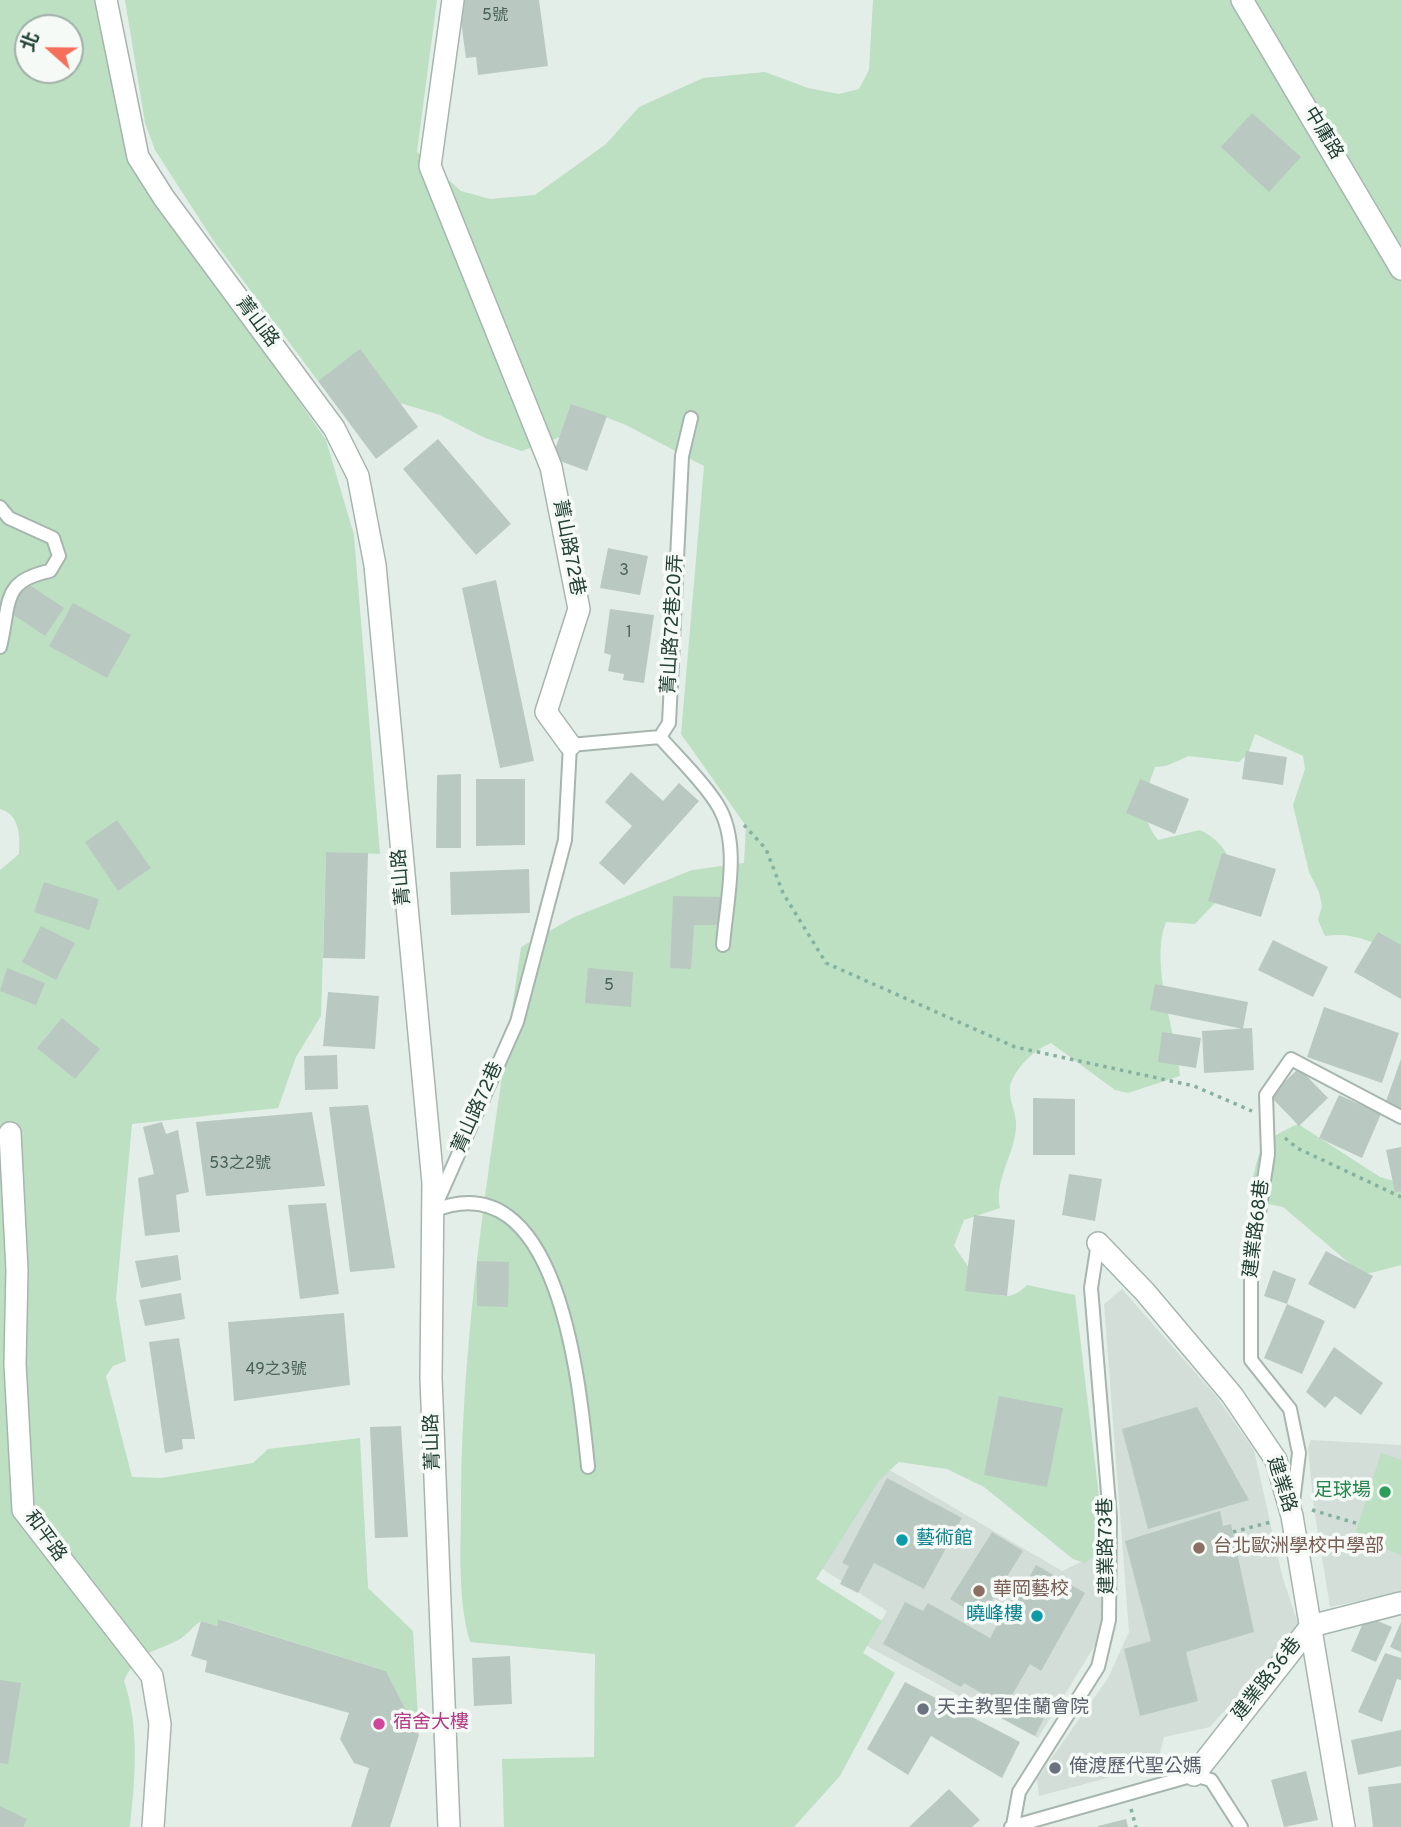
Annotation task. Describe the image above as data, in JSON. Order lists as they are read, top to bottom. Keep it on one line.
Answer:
{"streets":{"street":["中庸路","菁山路","菁山路72巷","建業路","和平路","建業路36巷"],"lane":["菁山路72巷20弄","建業路68巷","建業路73巷"]},"crossings":[["菁山路","菁山路72巷"],["建業路68巷","建業路"],["建業路","建業路73巷"],["建業路","建業路36巷"]],"places":["足球場","藝術館","台北歐洲學校中學部","華岡藝校","曉峰樓","天主教聖佳蘭會院","宿舍大樓","俺渡歷代聖公媽"],"house_numbers":["5號","3","1","5","53之2號","49之3號"],"north":"left"}
